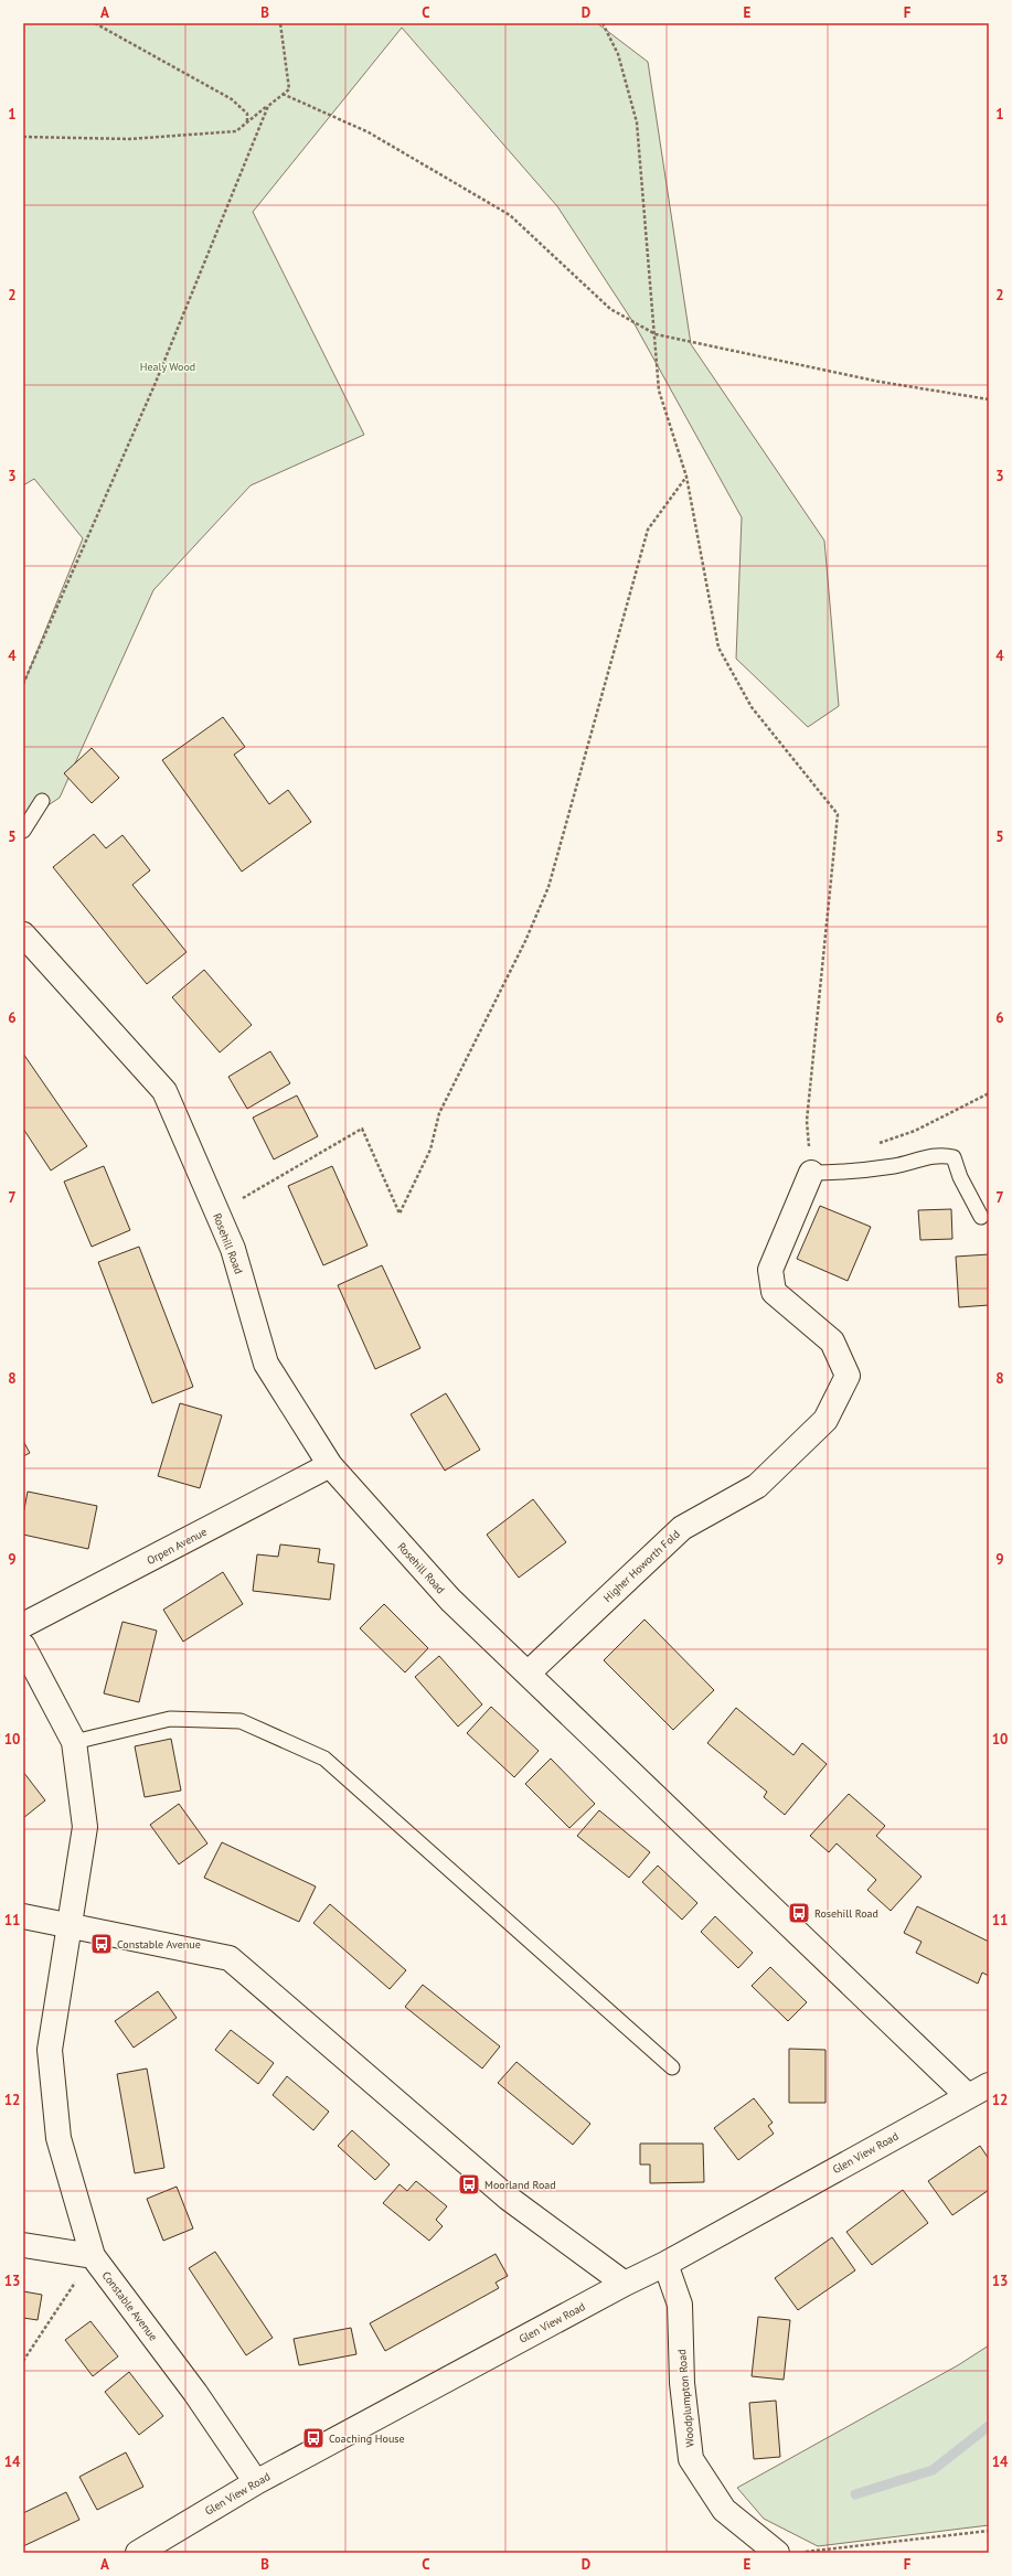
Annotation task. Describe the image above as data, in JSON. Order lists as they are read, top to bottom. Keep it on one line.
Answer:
{"streets":{"street":["Rosehill Road","Orpen Avenue","Higher Howorth Fold","Glen View Road","Constable Avenue","Woodplumpton Road"]},"crossings":[["Rosehill Road","Orpen Avenue"],["Rosehill Road","Higher Howorth Fold"],["Rosehill Road","Glen View Road"],["Glen View Road","Constable Avenue"],["Glen View Road","Woodplumpton Road"]],"parks":["Healy Wood"],"places":{"bus stop":["Rosehill Road","Constable Avenue","Moorland Road","Coaching House"]},"grid":{"columns":["A","B","C","D","E","F"],"rows":["1","2","3","4","5","6","7","8","9","10","11","12","13","14"]}}
